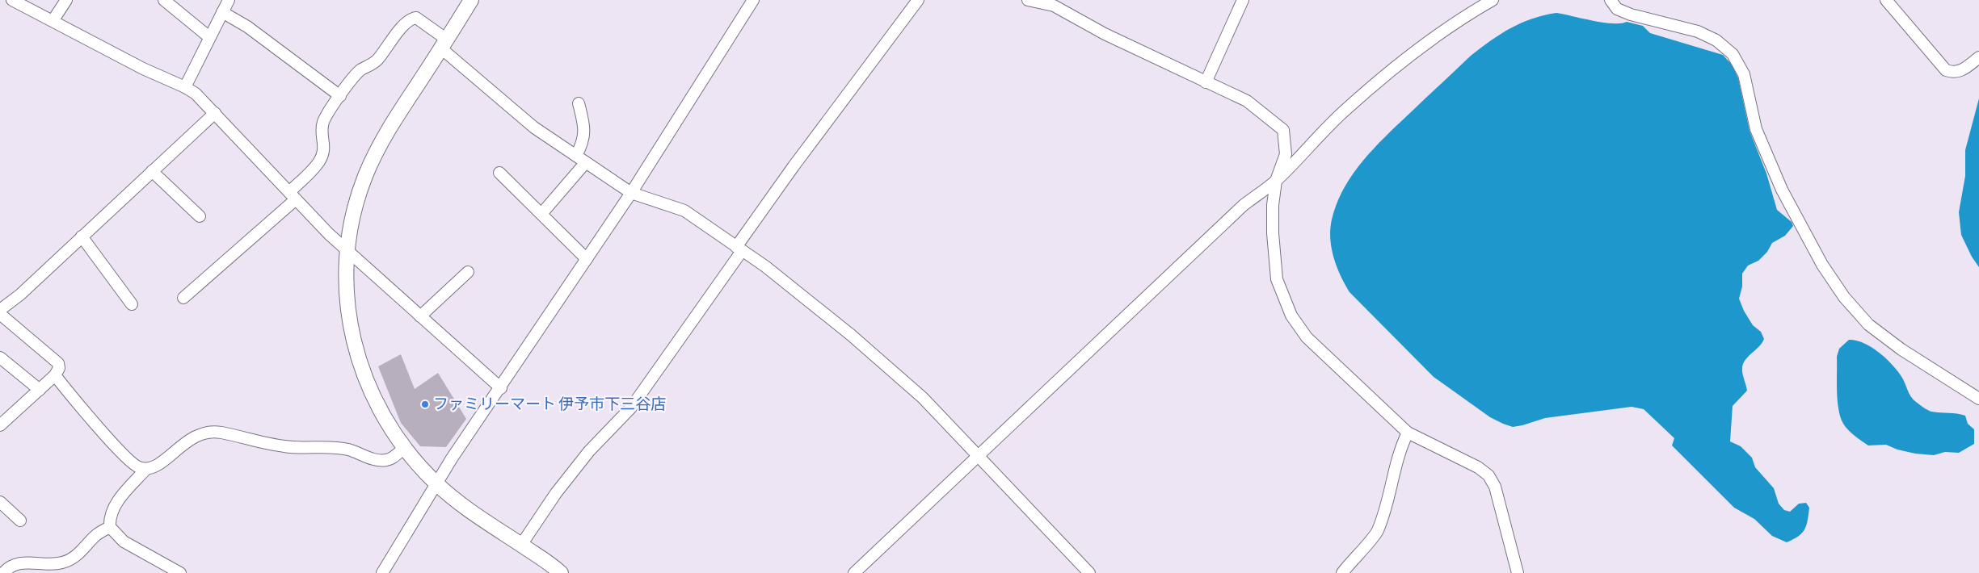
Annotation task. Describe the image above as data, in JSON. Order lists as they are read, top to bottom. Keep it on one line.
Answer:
{"places":["ファミリーマート 伊予市下三谷店"]}
